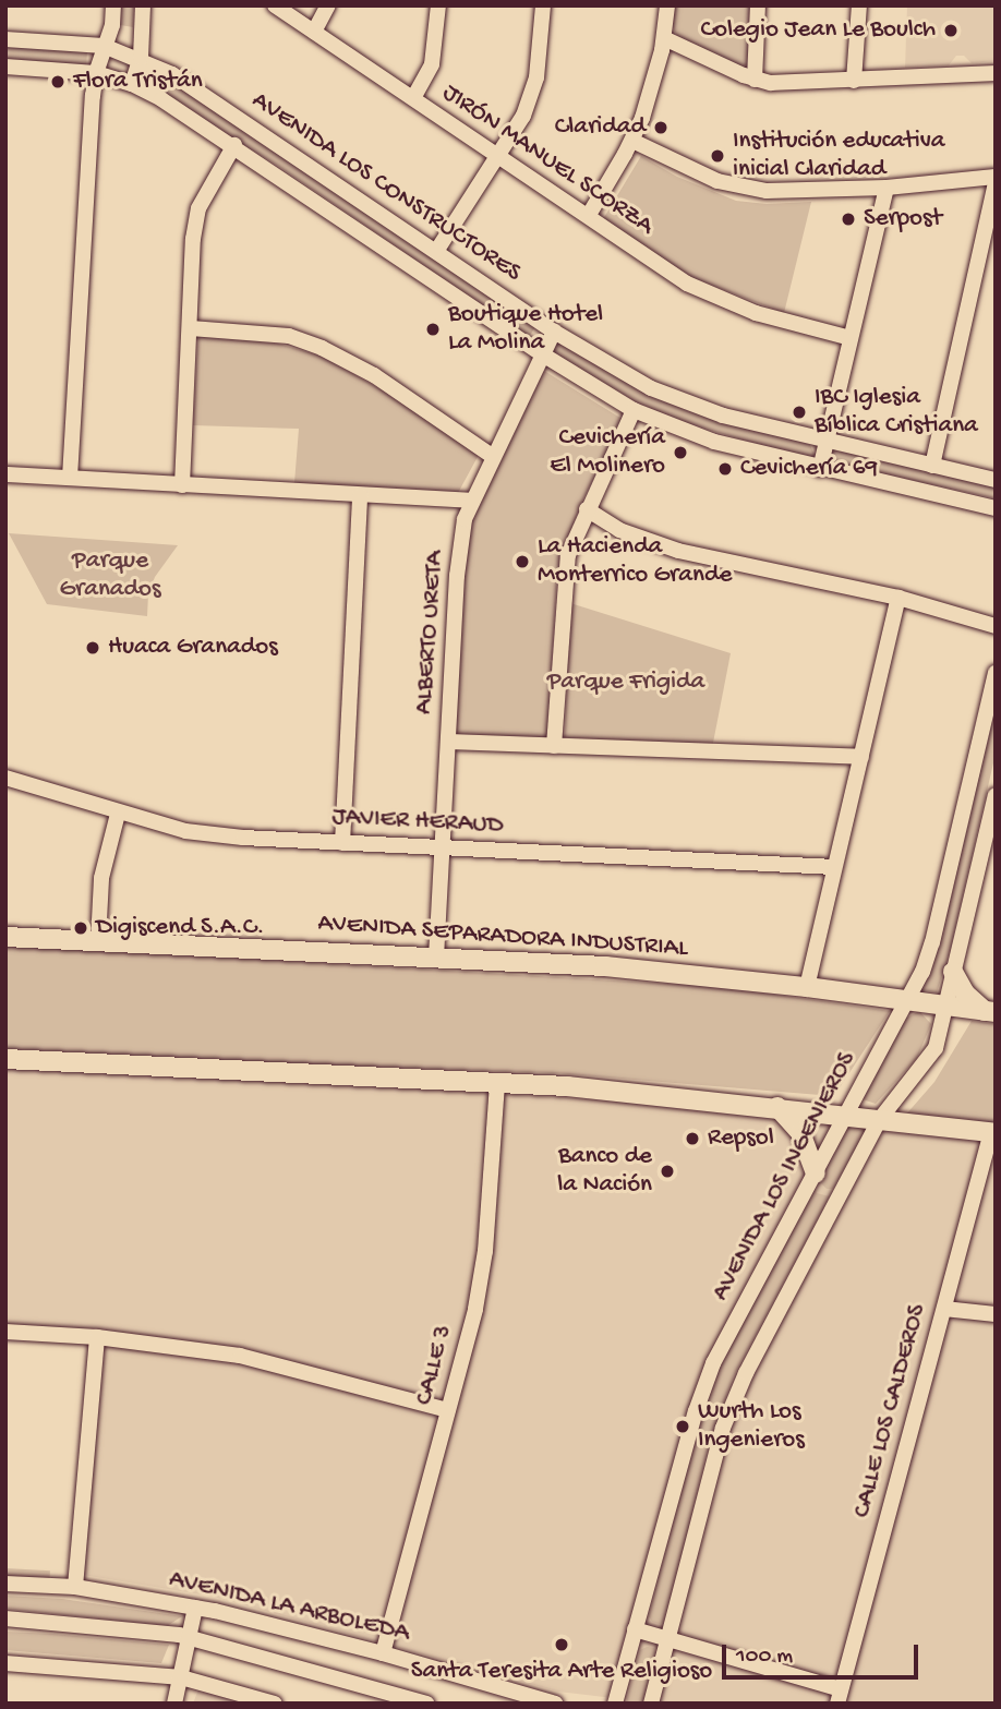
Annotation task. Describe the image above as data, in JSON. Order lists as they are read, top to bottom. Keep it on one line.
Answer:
{"streets":{"main road":["AVENIDA SEPARADORA INDUSTRIAL"],"street":["JIRÓN MANUEL SCORZA","AVENIDA LOS CONSTRUCTORES","ALBERTO URETA","JAVIER HERAUD","AVENIDA LOS INGENIEROS","CALLE 3","CALLE LOS CALDEROS","AVENIDA LA ARBOLEDA"]},"crossings":[["AVENIDA LOS CONSTRUCTORES","ALBERTO URETA"],["ALBERTO URETA","JAVIER HERAUD"],["ALBERTO URETA","AVENIDA SEPARADORA INDUSTRIAL"],["AVENIDA SEPARADORA INDUSTRIAL","AVENIDA LOS INGENIEROS"],["CALLE 3","AVENIDA LA ARBOLEDA"]],"parks":["Parque Granados","Parque Frigida"],"places":["Colegio Jean Le Boulch","Flora Tristán","Claridad","Institución educativa inicial Claridad","Serpost","Boutique Hotel La Molina","IBC Iglesia Bíblica Cristiana","Cevichería El Molinero","Cevichería 69","La Hacienda Monterrico Grande","Huaca Granados","Digiscend S.A.C.","Repsol","Banco de la Nación","Wurth Los Ingenieros","Santa Teresita Arte Religioso"],"scale_bar":"100 m"}
